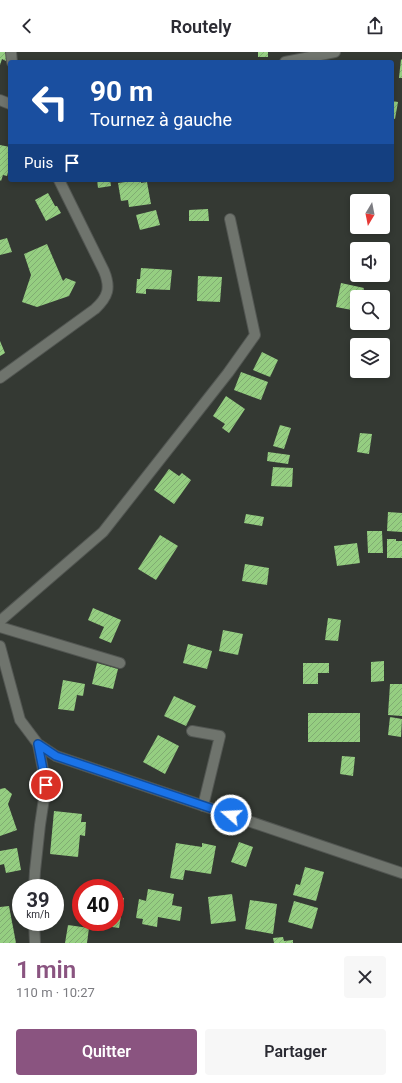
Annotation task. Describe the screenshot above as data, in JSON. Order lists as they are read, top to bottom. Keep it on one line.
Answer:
{"north":"bottom","page":{"header":"Routely","turn":["90 m","Tournez à gauche"],"then":"Puis","speed":"39 km/h","limit":"40","heading":["1 min","110 m · 10:27"],"buttons":["Quitter","Partager"]}}
